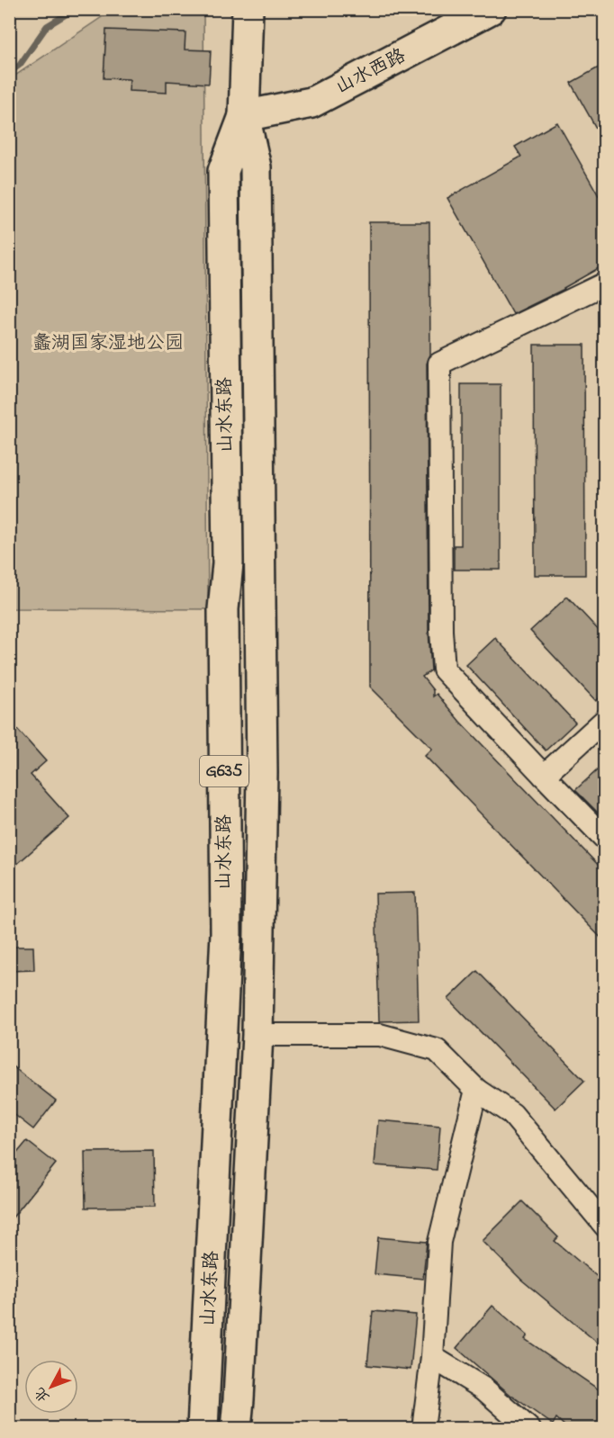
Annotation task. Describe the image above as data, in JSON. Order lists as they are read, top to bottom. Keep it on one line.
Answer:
{"streets":{"main road":["山水西路","山水东路","G635"]},"crossings":[["山水西路","山水东路"]],"parks":["蠡湖国家湿地公园"],"north":"bottom left"}
